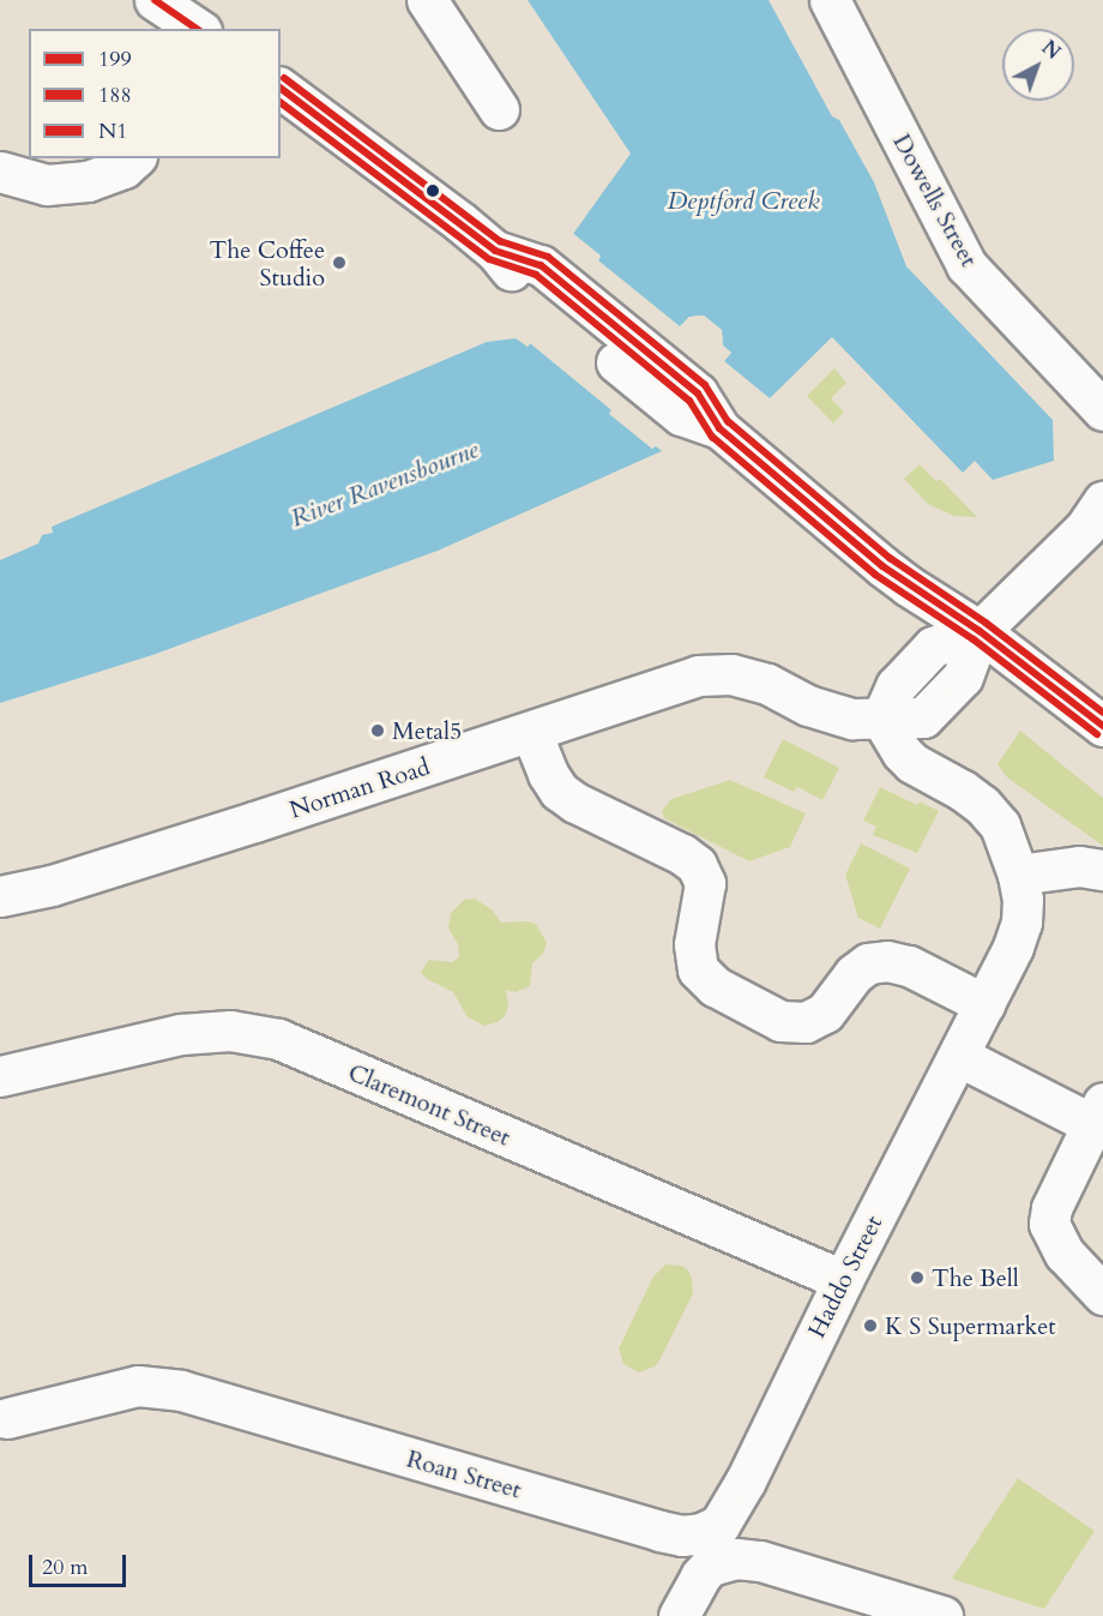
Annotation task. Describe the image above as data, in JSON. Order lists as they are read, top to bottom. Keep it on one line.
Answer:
{"streets":{"street":["Dowells Street","Norman Road","Claremont Street","Haddo Street","Roan Street"]},"crossings":[["Norman Road","Haddo Street"],["Claremont Street","Haddo Street"],["Haddo Street","Roan Street"]],"water":["Deptford Creek","River Ravensbourne"],"places":["The Coffee Studio","Metal5","The Bell","K S Supermarket"],"lines":["transit line 199","transit line N1","transit line 188"],"legend":["199","188","N1"],"scale_bar":"20 m","north":"top right"}
